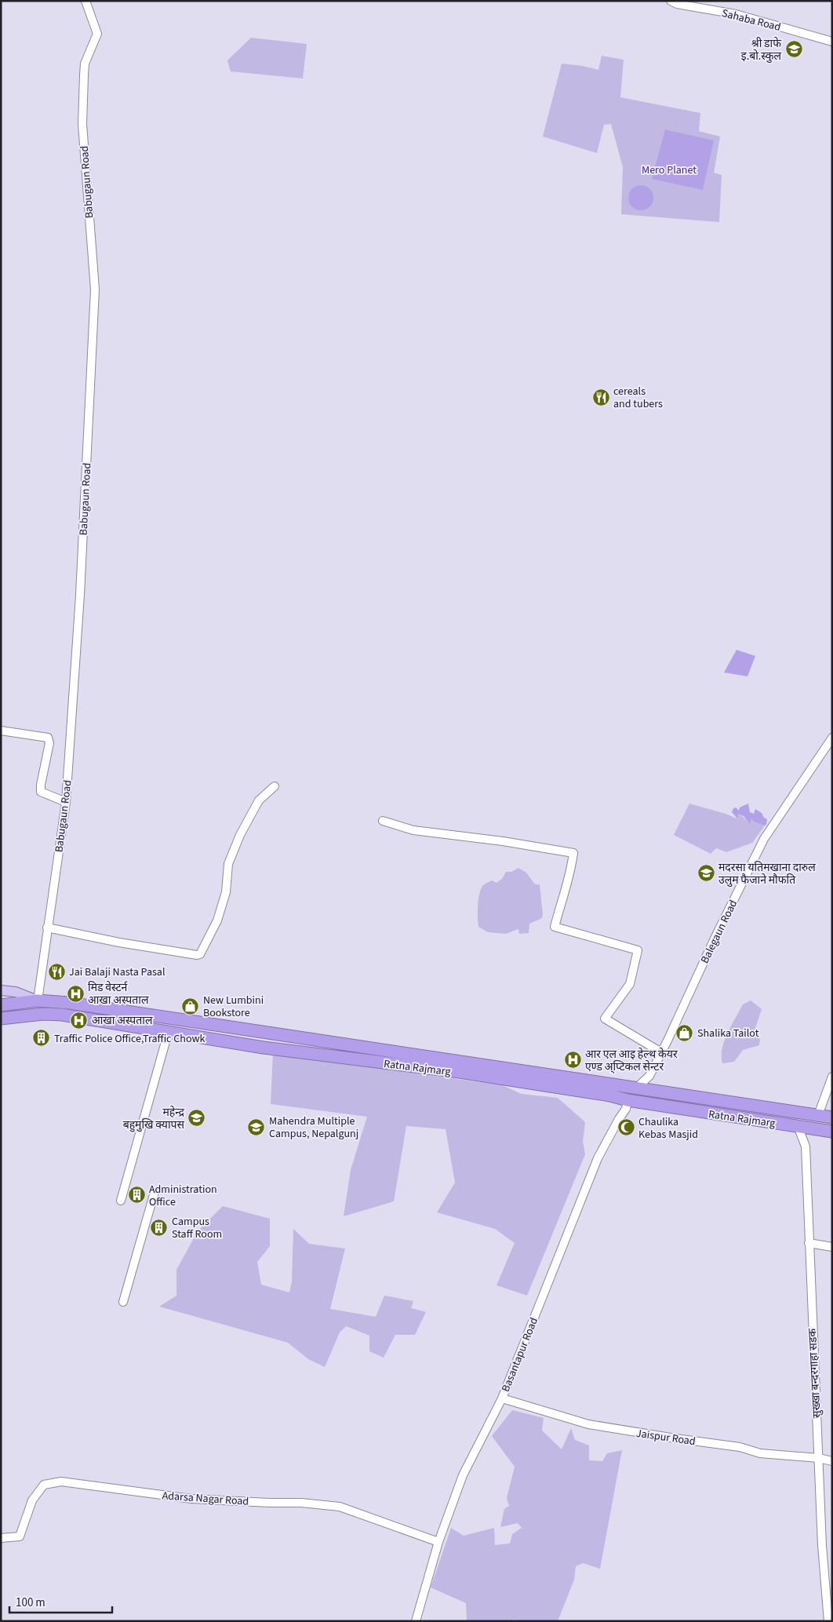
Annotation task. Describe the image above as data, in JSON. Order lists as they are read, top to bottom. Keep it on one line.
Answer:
{"streets":{"highway":["Ratna Rajmarg"],"street":["Sahaba Road","Babugaun Road","Balegaun Road","Basantapur Road","सुख्खा बन्दरगाहा सडक","Jaispur Road","Adarsa Nagar Road"]},"crossings":[["Babugaun Road","Ratna Rajmarg"],["Balegaun Road","Ratna Rajmarg"],["Balegaun Road","Basantapur Road"],["Ratna Rajmarg","Basantapur Road"],["Ratna Rajmarg","सुख्खा बन्दरगाहा सडक"],["Basantapur Road","Jaispur Road"],["Basantapur Road","Adarsa Nagar Road"],["सुख्खा बन्दरगाहा सडक","Jaispur Road"]],"parks":["Mero Planet"],"places":{"school or university":["श्री डाफे इ.बाे.स्कुल","मदरसा यतिमखाना दारुल उलुम फैजाने माैफति","महेन्द्र बहुमुखि क्यापस","Mahendra Multiple Campus, Nepalgunj"],"restaurant":["cereals and tubers","Jai Balaji Nasta Pasal"],"hospital":["मिड वेस्टर्न आखा अस्पताल","आखा अस्पताल","आर एल आइ हेल्थ केयर एण्ड अ्प्टिकल सेन्टर"],"shop":["New Lumbini Bookstore","Shalika Tailot"],"building":["Traffic Police Office,Traffic Chowk","Administration Office","Campus Staff Room"],"mosque":["Chaulika Kebas Masjid"]},"scale_bar":"100 m"}
